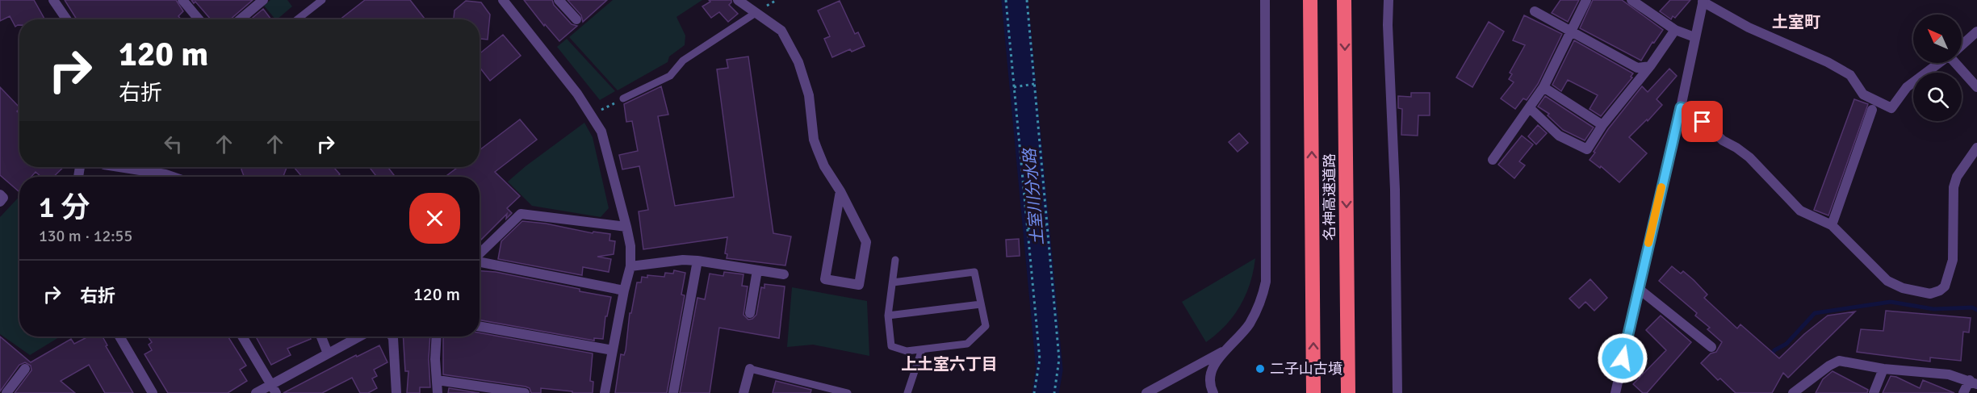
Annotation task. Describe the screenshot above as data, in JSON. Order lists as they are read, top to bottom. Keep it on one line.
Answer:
{"streets":{"highway":["名神高速道路"]},"districts":["土室町","上土室六丁目"],"water":["土室川分水路"],"places":["二子山古墳"],"north":"top left","page":{"turn":["120 m","右折"],"heading":["1 分","130 m · 12:55"],"list":[{"name":"右折","value":"120 m"}]}}
